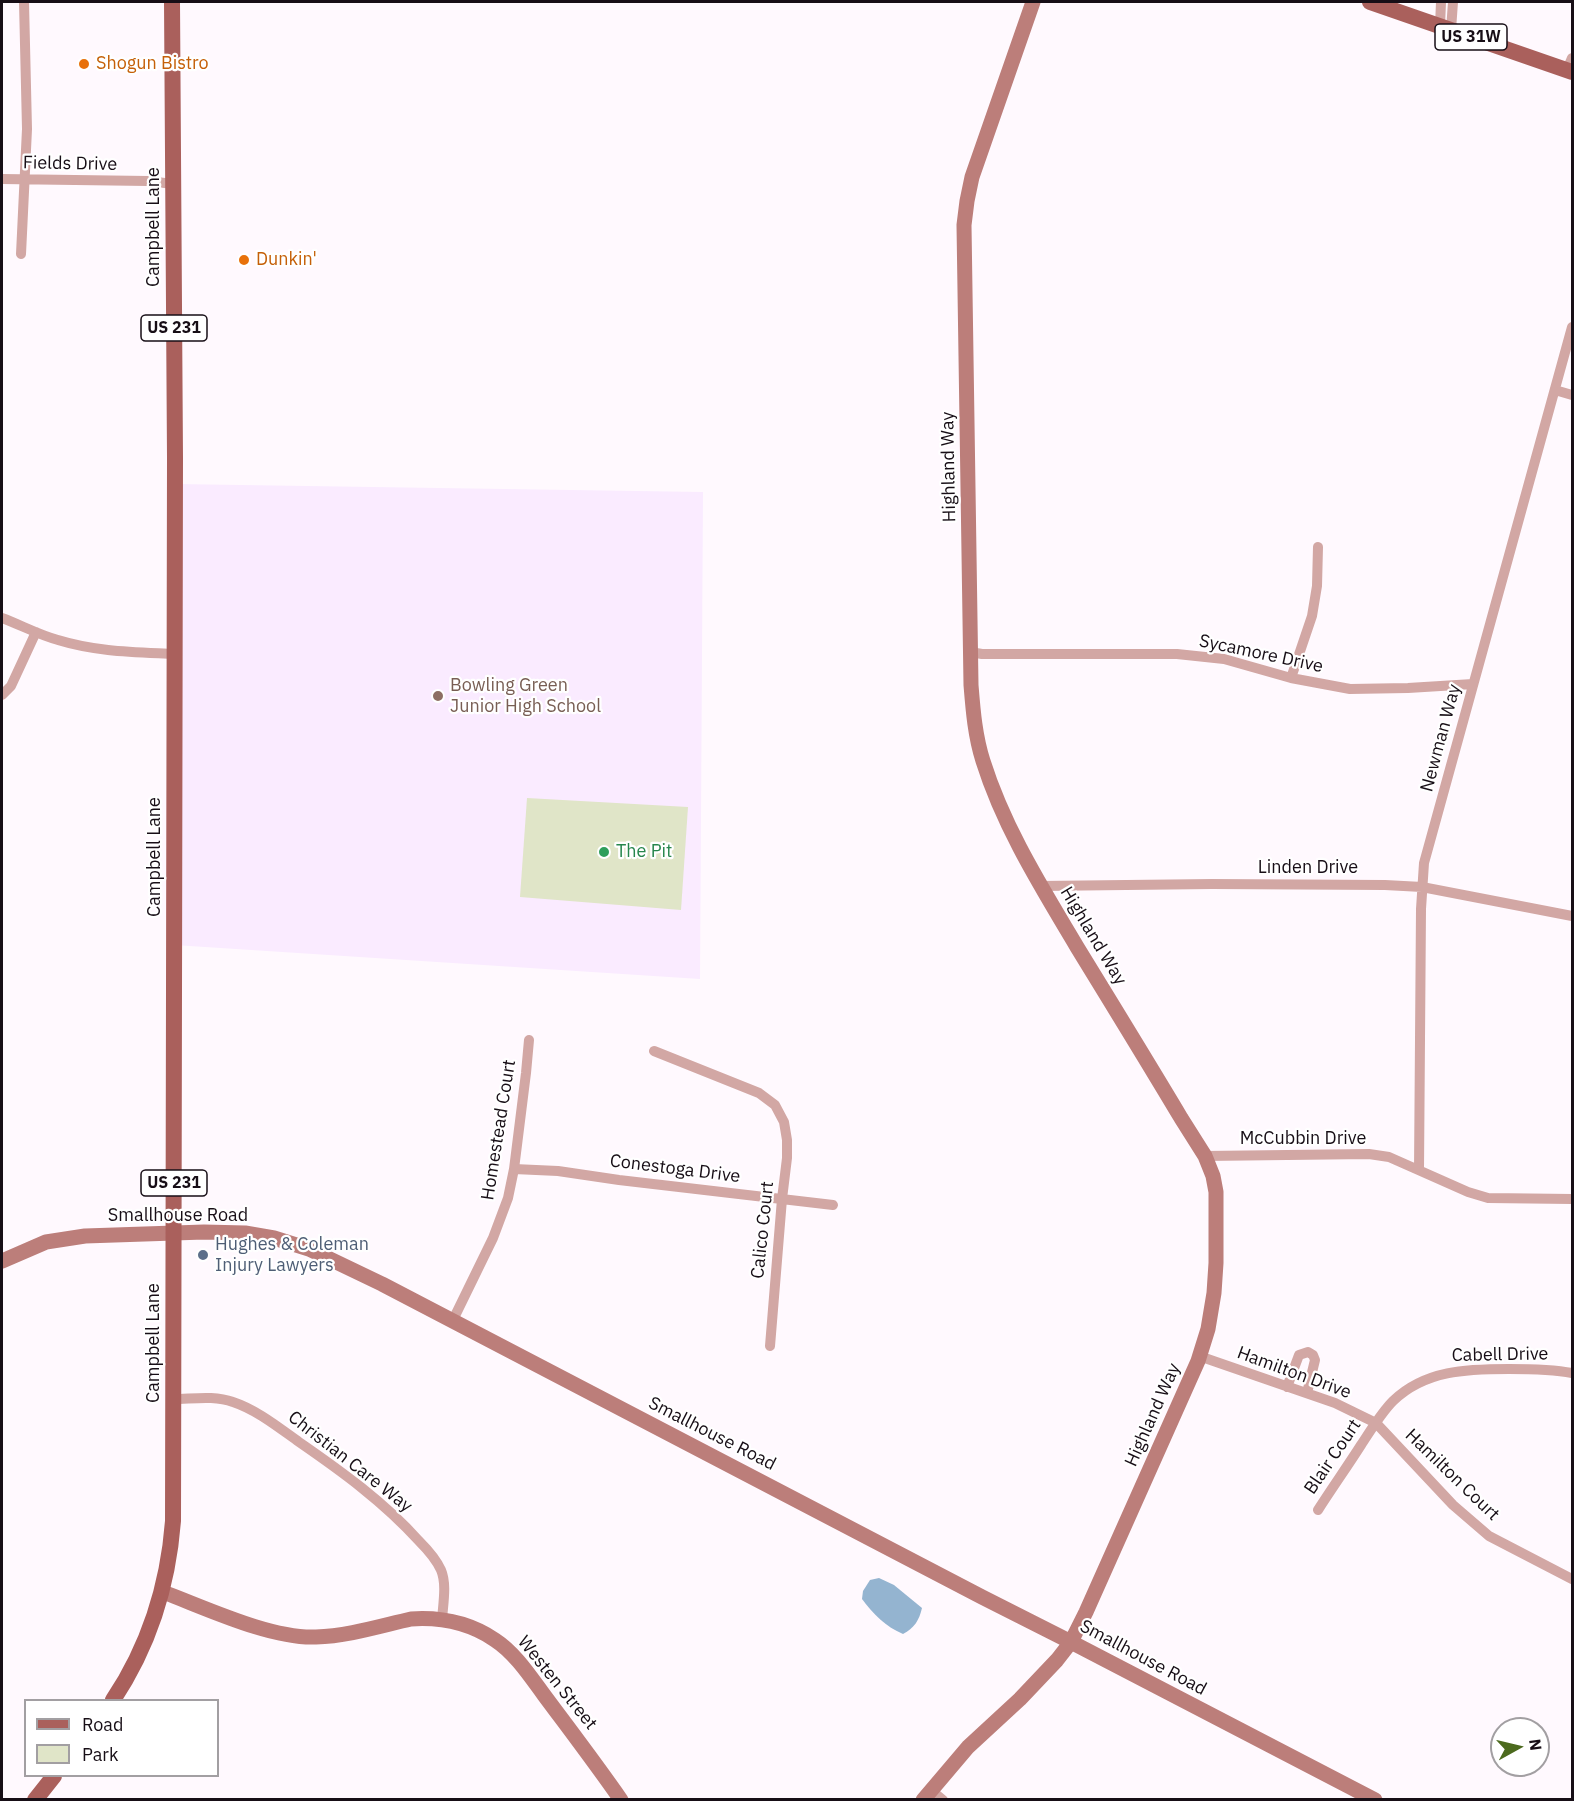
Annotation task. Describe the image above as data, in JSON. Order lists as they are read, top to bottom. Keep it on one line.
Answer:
{"streets":{"main road":["US 31W","Campbell Lane","US 231"],"street":["Fields Drive","Highland Way","Sycamore Drive","Newman Way","Linden Drive","Homestead Court","McCubbin Drive","Conestoga Drive","Smallhouse Road","Calico Court","Cabell Drive","Hamilton Drive","Blair Court","Christian Care Way","Hamilton Court","Westen Street"]},"crossings":[["Fields Drive","Campbell Lane"],["Campbell Lane","Smallhouse Road"],["Campbell Lane","Christian Care Way"],["Campbell Lane","Westen Street"],["Highland Way","Sycamore Drive"],["Highland Way","Linden Drive"],["Highland Way","McCubbin Drive"],["Highland Way","Smallhouse Road"],["Highland Way","Hamilton Drive"],["Sycamore Drive","Newman Way"],["Newman Way","Linden Drive"],["Newman Way","McCubbin Drive"],["Homestead Court","Conestoga Drive"],["Homestead Court","Smallhouse Road"],["Conestoga Drive","Calico Court"],["Cabell Drive","Hamilton Drive"],["Cabell Drive","Blair Court"],["Cabell Drive","Hamilton Court"],["Hamilton Drive","Blair Court"],["Hamilton Drive","Hamilton Court"],["Blair Court","Hamilton Court"],["Christian Care Way","Westen Street"]],"places":["Shogun Bistro","Dunkin'","Bowling Green Junior High School","The Pit","Hughes & Coleman Injury Lawyers"],"legend":["Road","Park"],"north":"right"}
